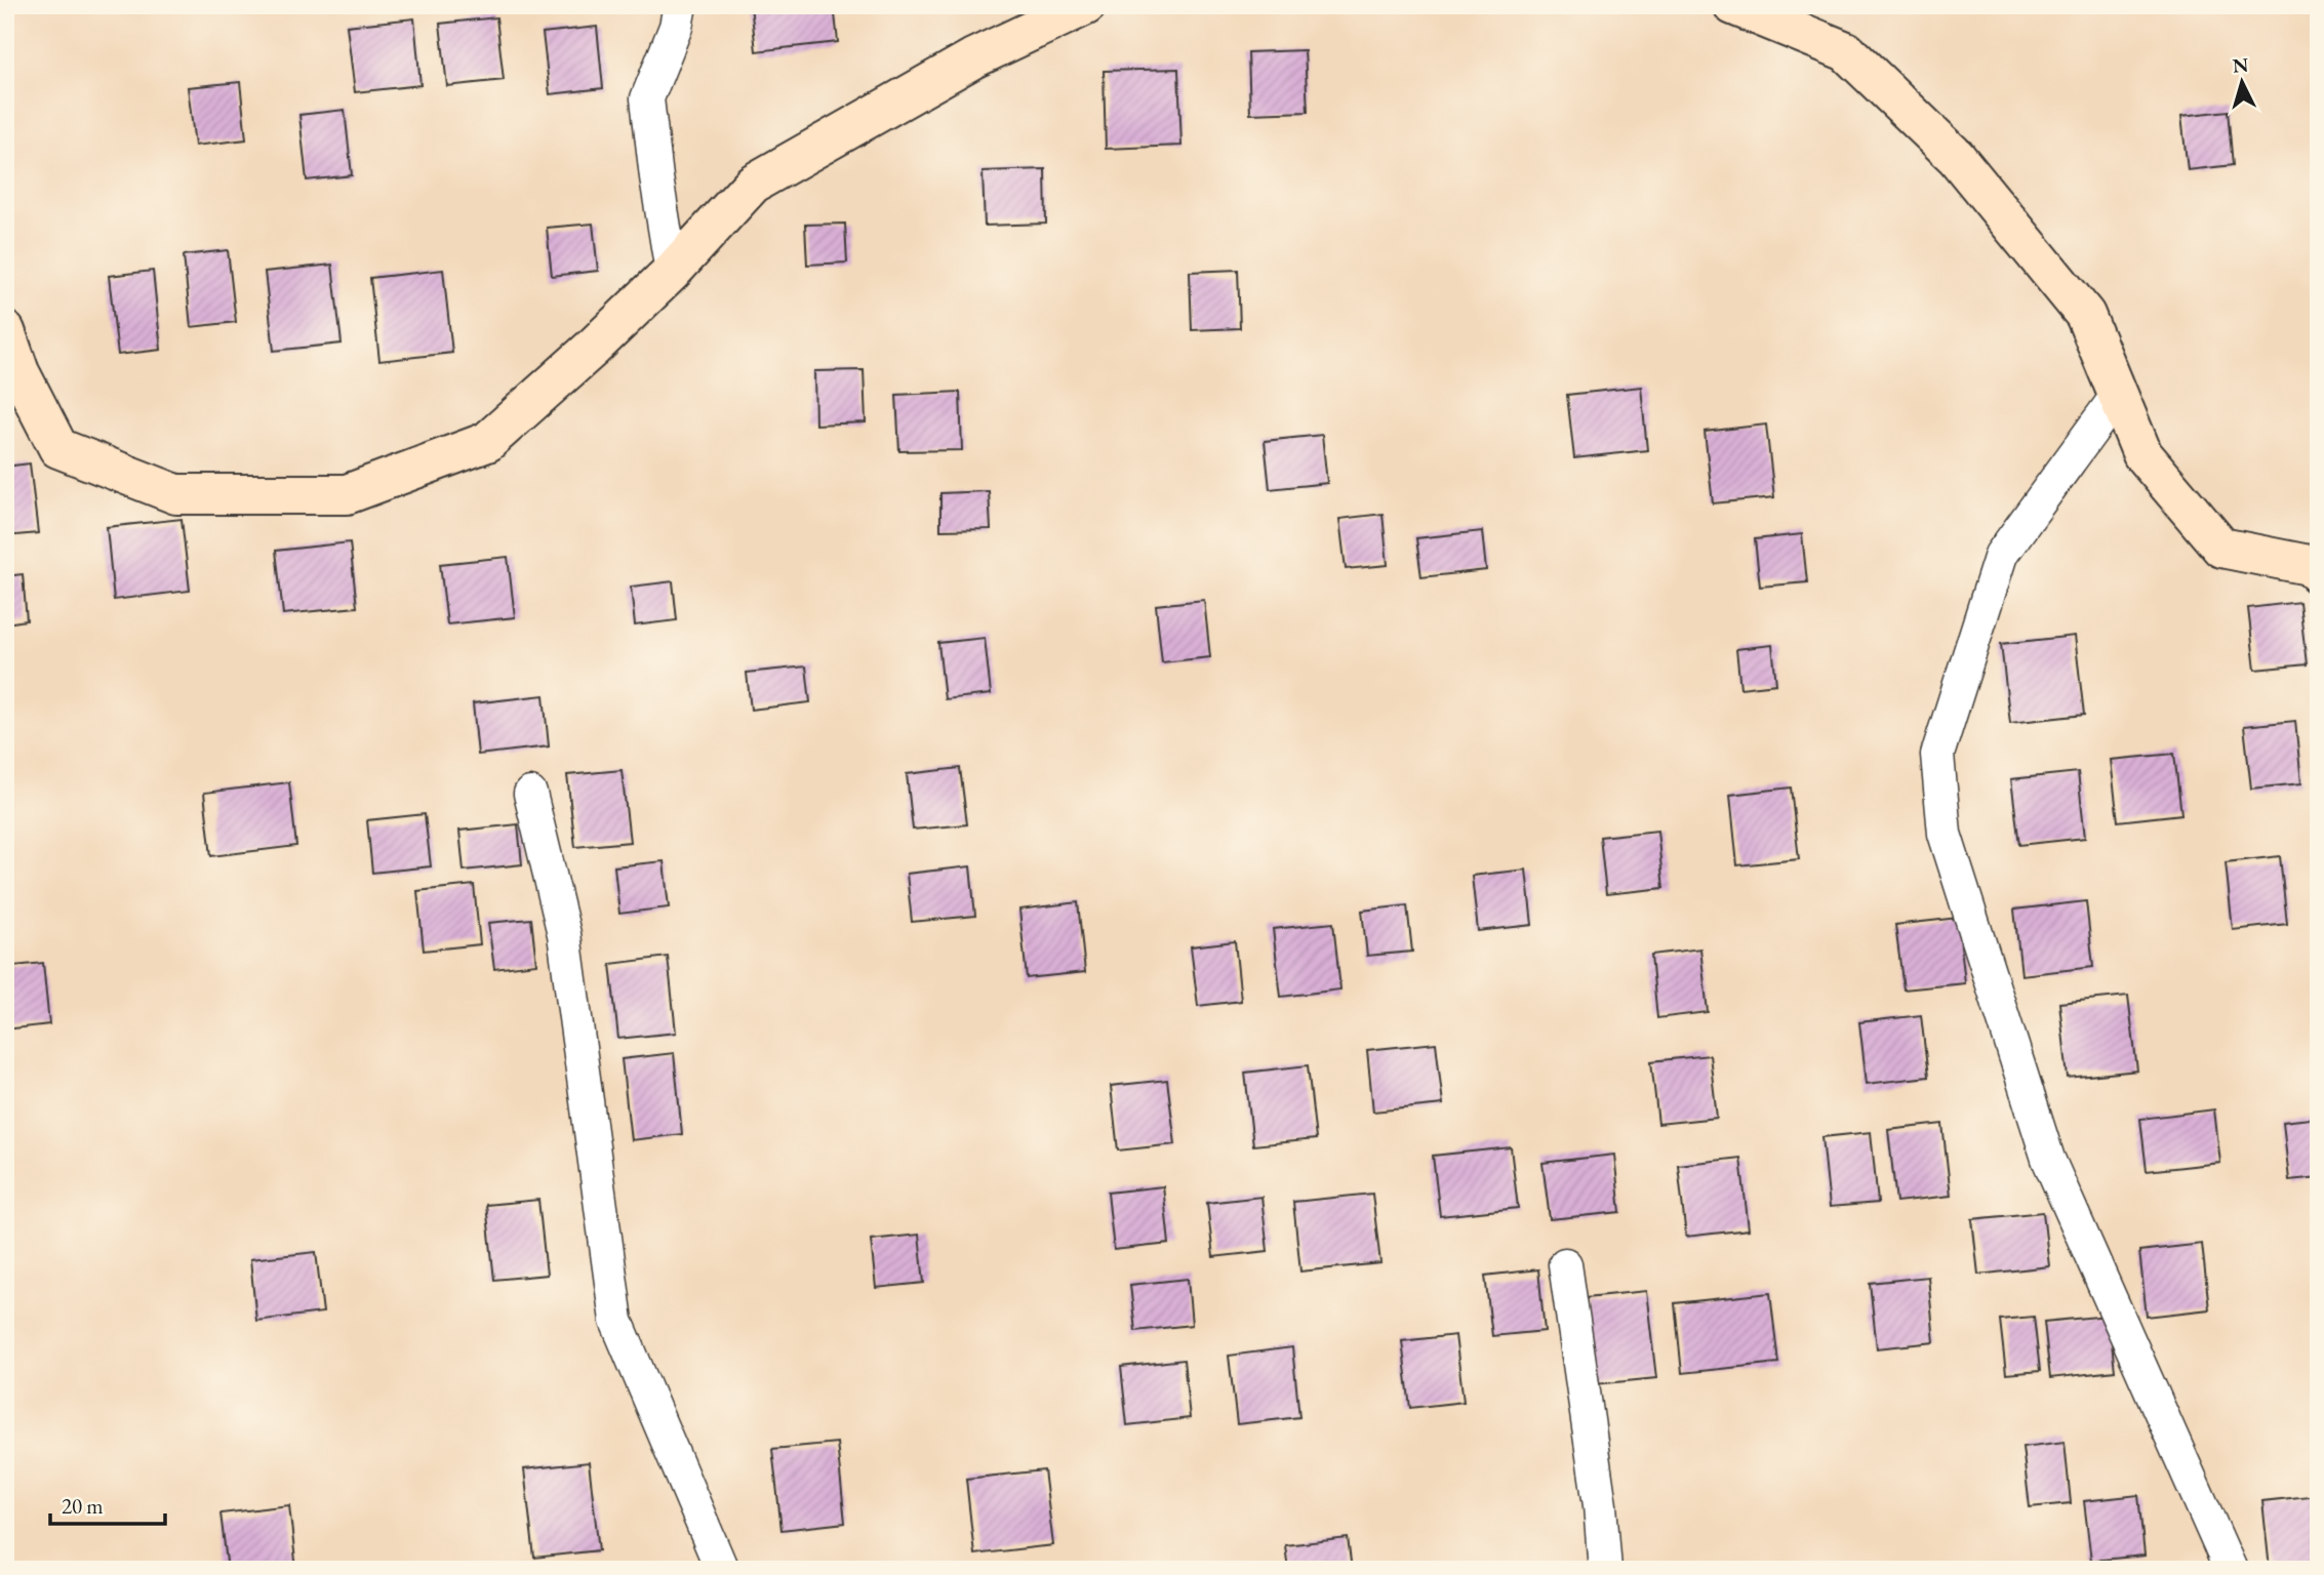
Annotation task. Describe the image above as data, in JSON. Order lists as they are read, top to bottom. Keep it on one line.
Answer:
{"scale_bar":"20 m","north":"top"}
